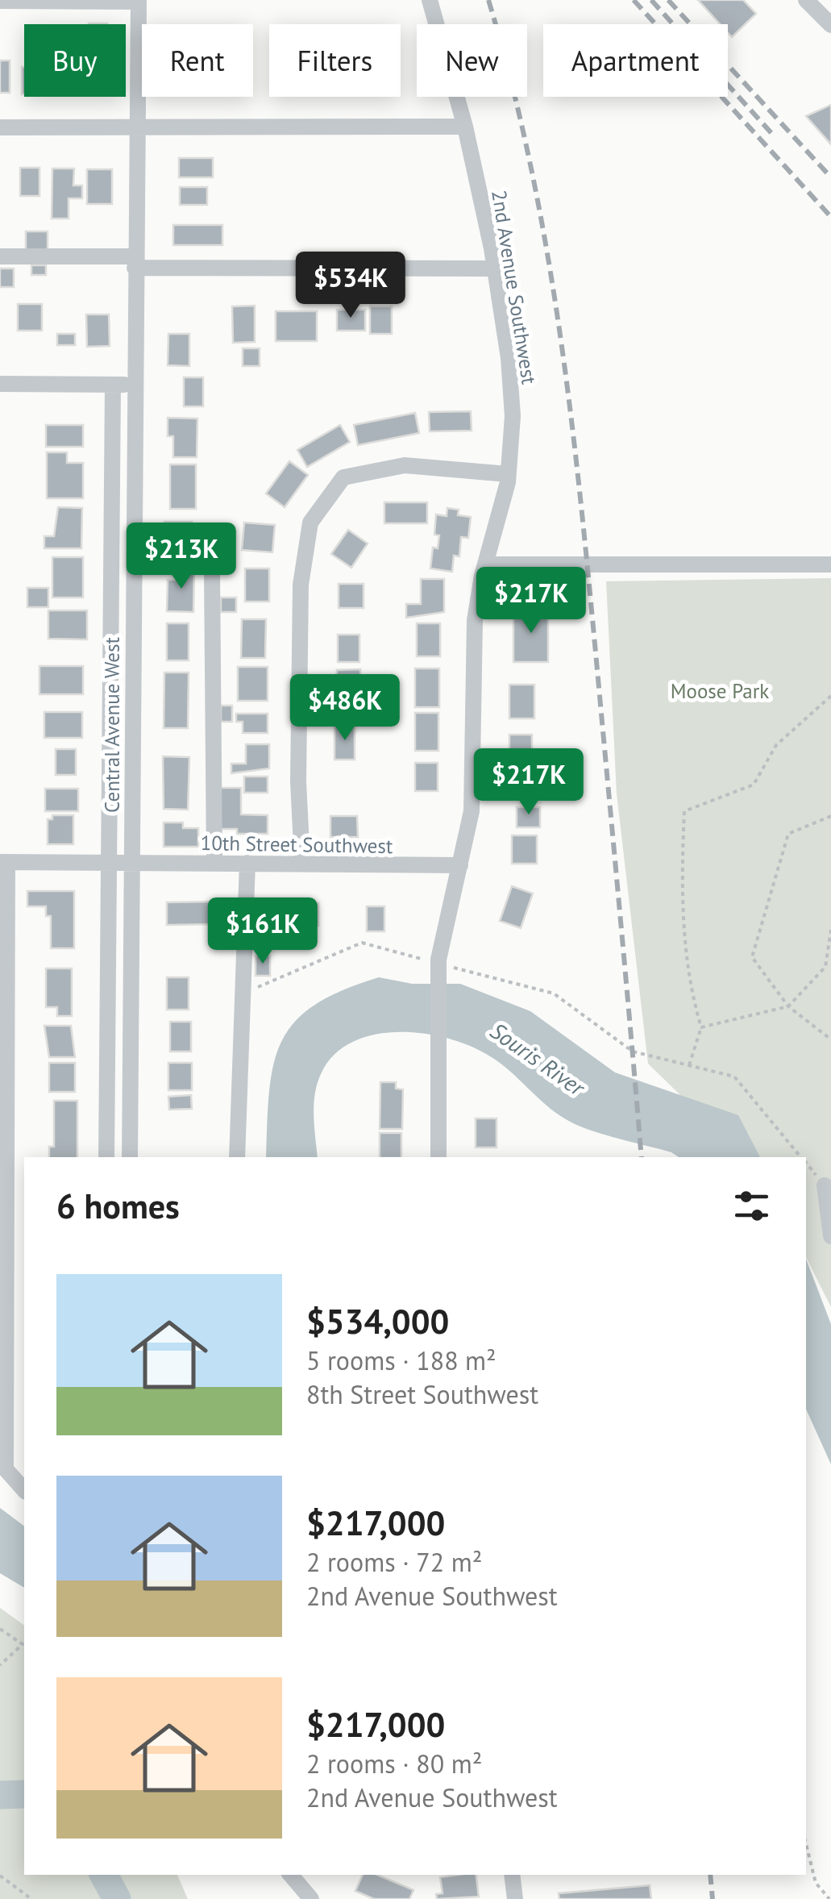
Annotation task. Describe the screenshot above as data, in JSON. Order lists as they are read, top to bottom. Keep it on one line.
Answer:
{"streets":{"street":["2nd Avenue Southwest","Central Avenue West","10th Street Southwest"]},"crossings":[["2nd Avenue Southwest","10th Street Southwest"],["Central Avenue West","10th Street Southwest"]],"water":["Souris River"],"parks":["Moose Park"],"page":{"chip":["Buy","Rent","Filters","New","Apartment"],"price":["$534K","$213K","$217K","$486K","$217K","$161K"],"heading":"6 homes","list":[{"name":"$534,000","note":"5 rooms · 188 m² · 8th Street Southwest"},{"name":"$217,000","note":"2 rooms · 72 m² · 2nd Avenue Southwest"},{"name":"$217,000","note":"2 rooms · 80 m² · 2nd Avenue Southwest"}]}}
